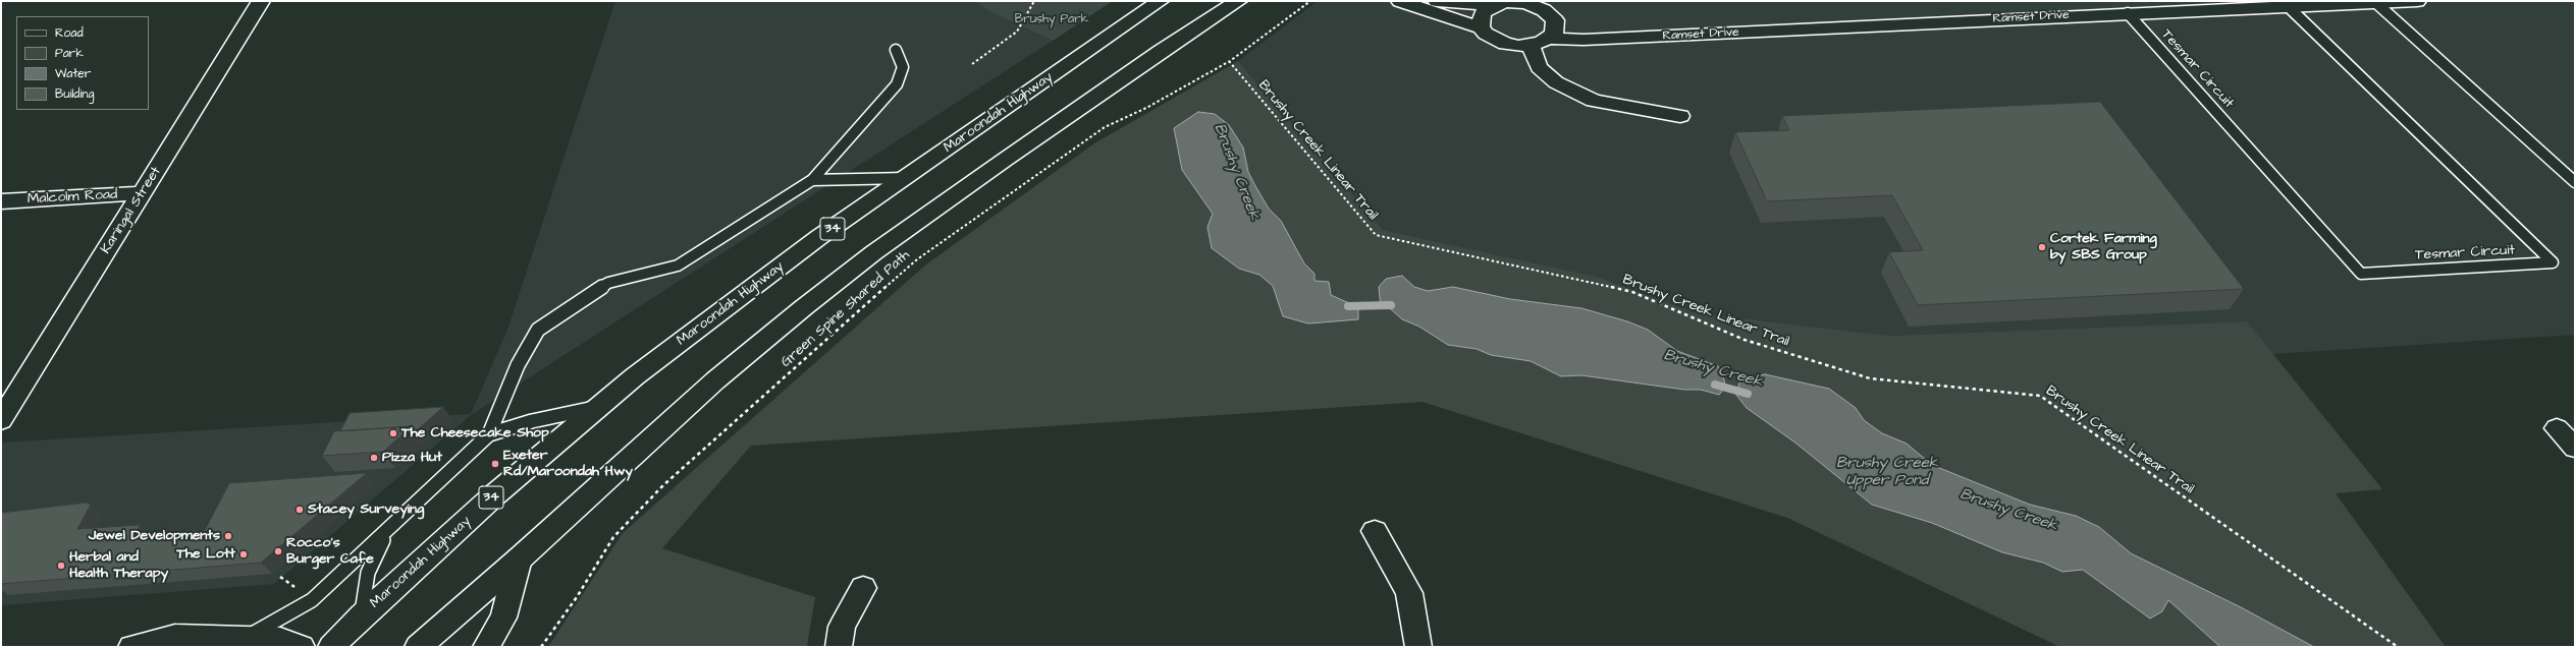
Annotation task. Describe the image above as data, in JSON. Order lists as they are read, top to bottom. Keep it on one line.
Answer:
{"streets":{"main road":["Ramset Drive","Maroondah Highway","Malcolm Road","Karingal Street","34"],"lane":["Tesmar Circuit"],"path":["Brushy Creek Linear Trail","Green Spine Shared Path"]},"crossings":[["Ramset Drive","Tesmar Circuit"],["Brushy Creek Linear Trail","Green Spine Shared Path"],["Malcolm Road","Karingal Street"]],"water":["Brushy Creek","Brushy Creek Upper Pond"],"parks":["Brushy Park"],"places":["Cortek Farming by SBS Group","The Cheesecake Shop","Pizza Hut","Exeter Rd/Maroondah Hwy","Stacey Surveying","Jewel Developments","Rocco's Burger Cafe","The Lott","Herbal and Health Therapy"],"legend":["Road","Park","Water","Building"]}
